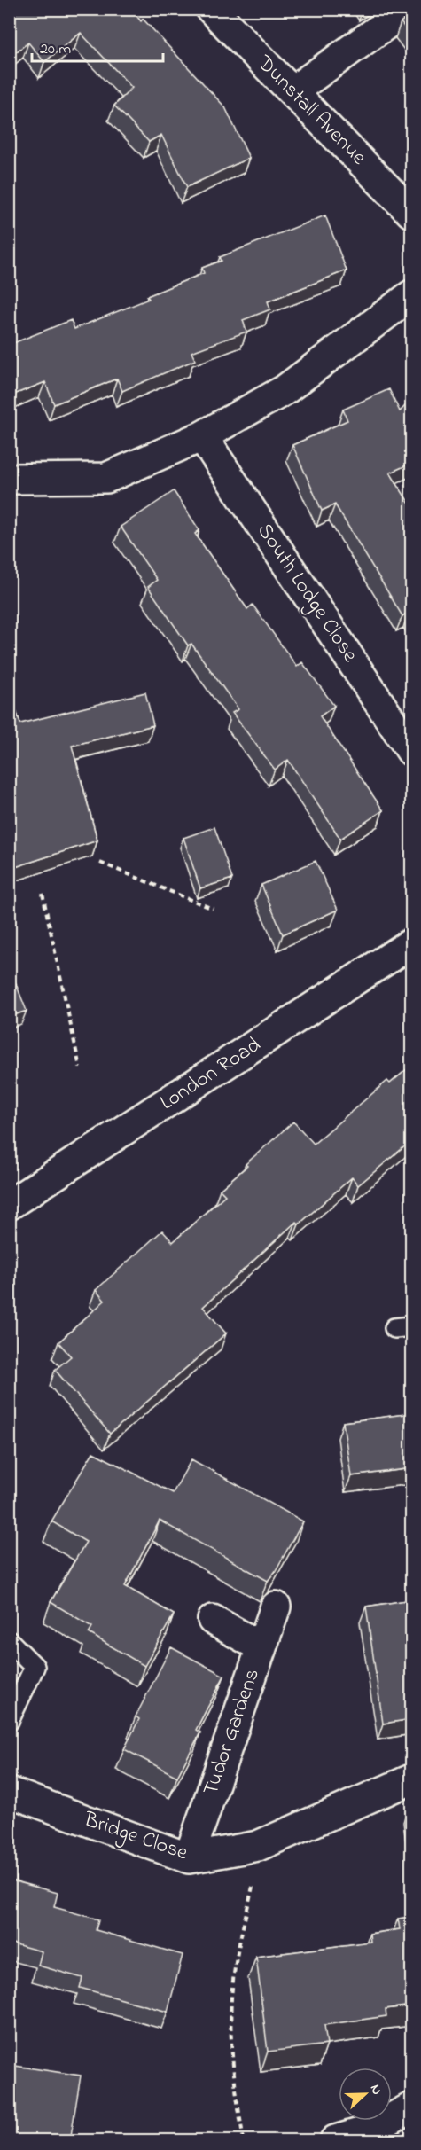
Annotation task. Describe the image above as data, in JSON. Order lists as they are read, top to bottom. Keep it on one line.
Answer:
{"streets":{"street":["Dunstall Avenue","South Lodge Close","London Road","Tudor Gardens","Bridge Close"]},"crossings":[["Tudor Gardens","Bridge Close"]],"scale_bar":"20 m","north":"right"}
